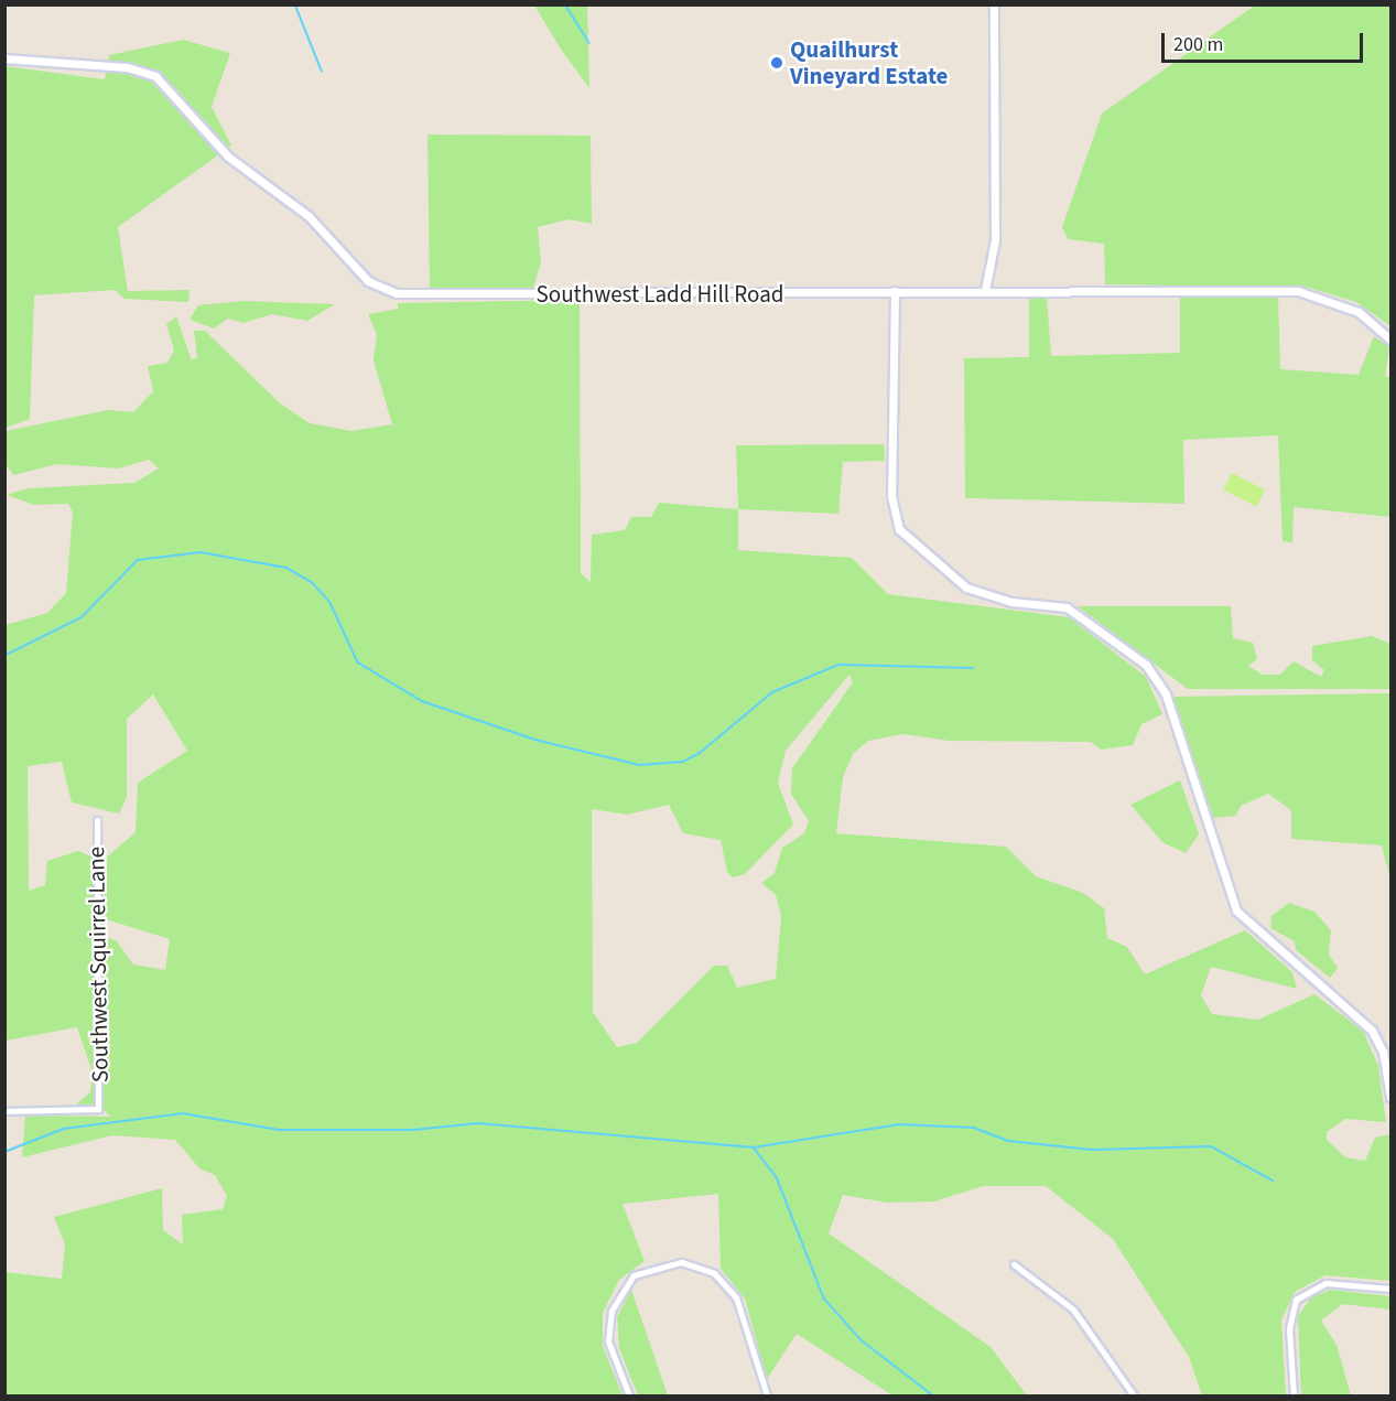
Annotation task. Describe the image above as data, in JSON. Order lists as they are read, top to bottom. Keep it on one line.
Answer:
{"streets":{"street":["Southwest Ladd Hill Road","Southwest Squirrel Lane"]},"places":["Quailhurst Vineyard Estate"],"scale_bar":"200 m"}
